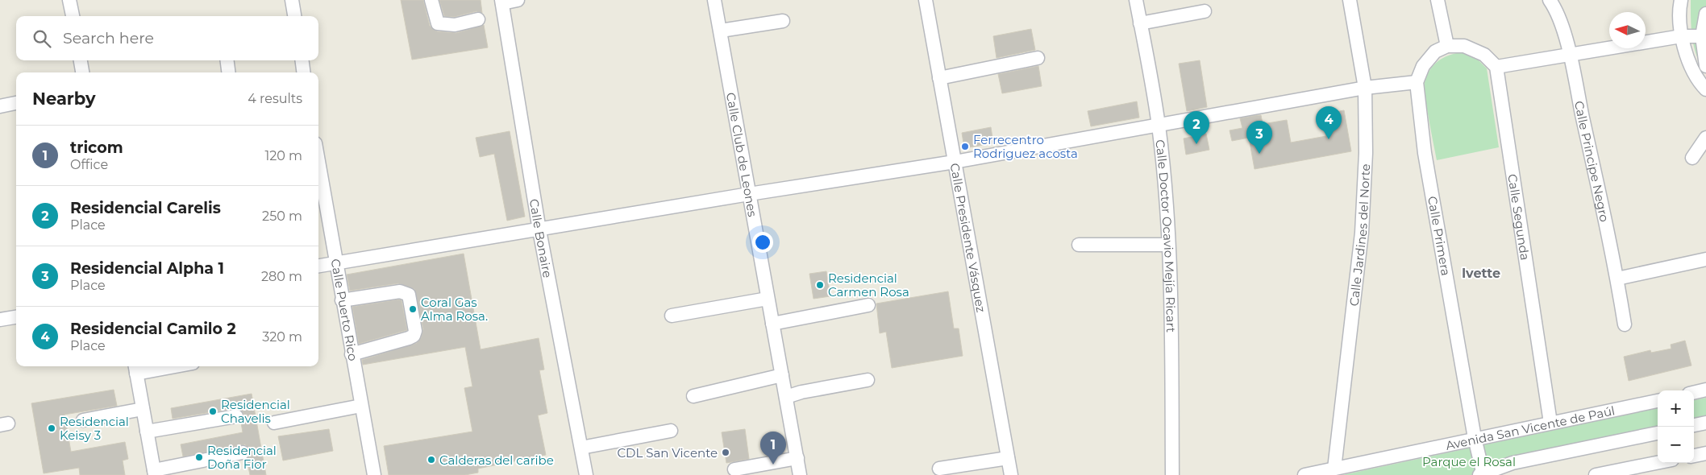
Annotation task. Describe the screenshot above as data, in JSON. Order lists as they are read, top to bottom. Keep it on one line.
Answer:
{"streets":{"street":["Calle Club de Leones","Calle Principe Negro","Calle Segunda","Calle Jardines del Norte","Calle Primera","Calle Doctor Ocavio Mejía Ricart","Calle Presidente Vásquez","Calle Bonaire","Calle Puerto Rico","Avenida San Vicente de Paúl"]},"crossings":[["Calle Segunda","Avenida San Vicente de Paúl"],["Calle Jardines del Norte","Avenida San Vicente de Paúl"],["Calle Primera","Avenida San Vicente de Paúl"]],"districts":["Ivette"],"parks":["Parque el Rosal"],"places":["Ferrecentro Rodriguez acosta","Residencial Carmen Rosa","Coral Gas Alma Rosa.","Residencial Chavelis","Residencial Keisy 3","CDL San Vicente","Residencial Doña Fior","Calderas del caribe"],"north":"left","page":{"search":"Search here","heading":["Nearby","4 results"],"pins":["4","2","3","1"],"list":[{"mark":"1","name":"tricom","note":"Office","value":"120 m"},{"mark":"2","name":"Residencial Carelis","note":"Place","value":"250 m"},{"mark":"3","name":"Residencial Alpha 1","note":"Place","value":"280 m"},{"mark":"4","name":"Residencial Camilo 2","note":"Place","value":"320 m"}],"map_buttons":["+","−"]}}
